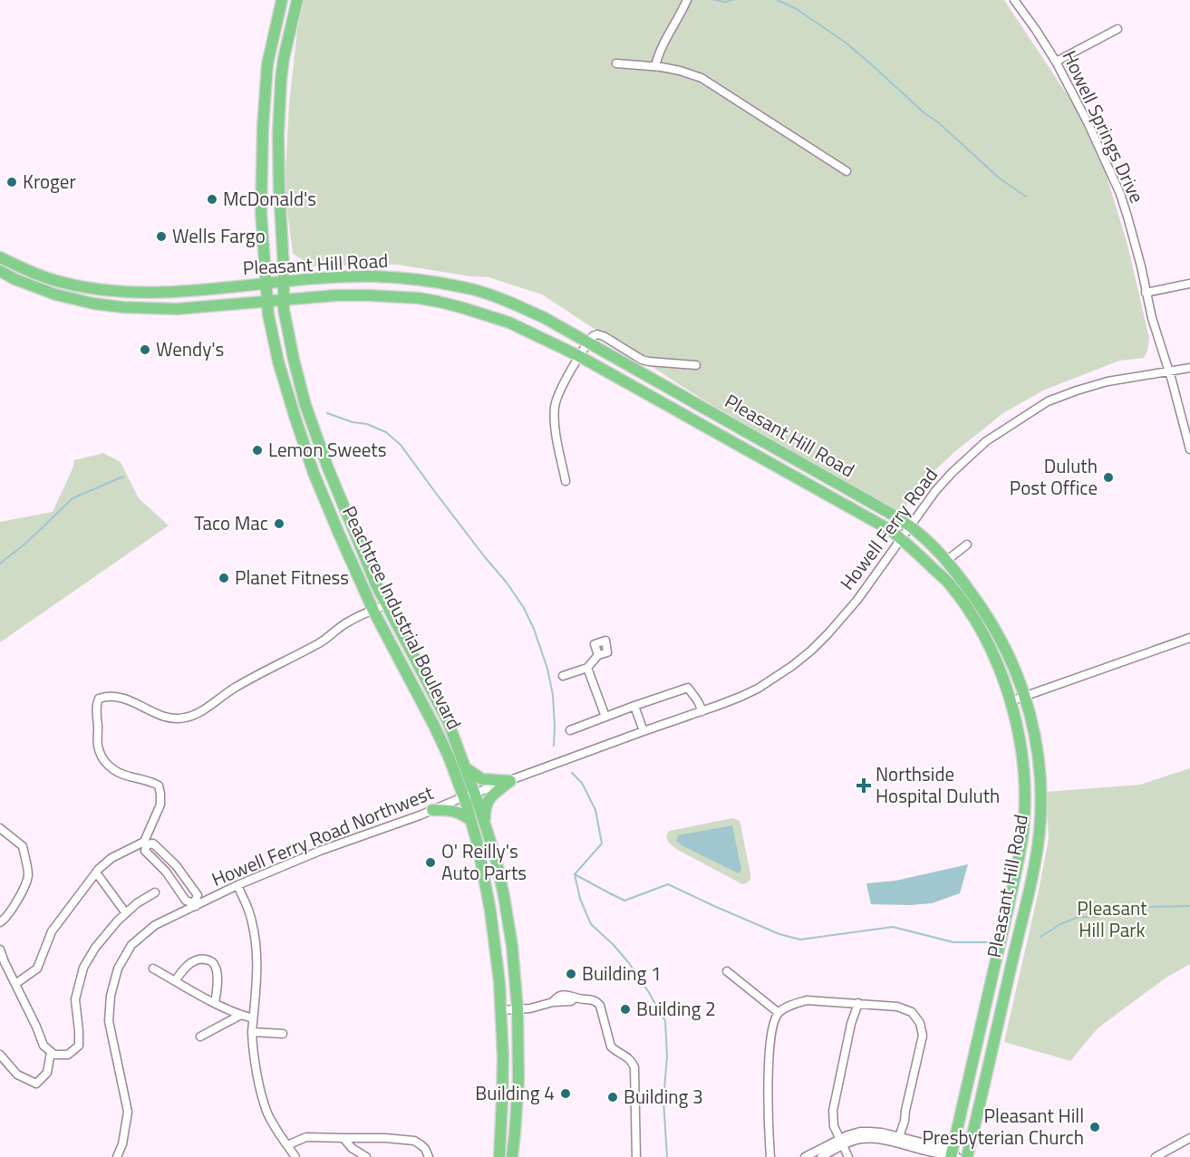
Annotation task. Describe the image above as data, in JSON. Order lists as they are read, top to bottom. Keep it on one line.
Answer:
{"streets":{"highway":["Pleasant Hill Road","Peachtree Industrial Boulevard"],"street":["Howell Springs Drive","Howell Ferry Road","Howell Ferry Road Northwest"]},"crossings":[["Howell Springs Drive","Howell Ferry Road"],["Pleasant Hill Road","Howell Ferry Road"],["Pleasant Hill Road","Peachtree Industrial Boulevard"],["Howell Ferry Road","Howell Ferry Road Northwest"],["Peachtree Industrial Boulevard","Howell Ferry Road Northwest"]],"parks":["Pleasant Hill Park"],"places":{"other":["Kroger","McDonald's","Wells Fargo","Wendy's","Lemon Sweets","Duluth Post Office","Taco Mac","Planet Fitness","O' Reilly's Auto Parts","Building 1","Building 2","Building 4","Building 3","Pleasant Hill Presbyterian Church"],"health":["Northside Hospital Duluth"]}}
